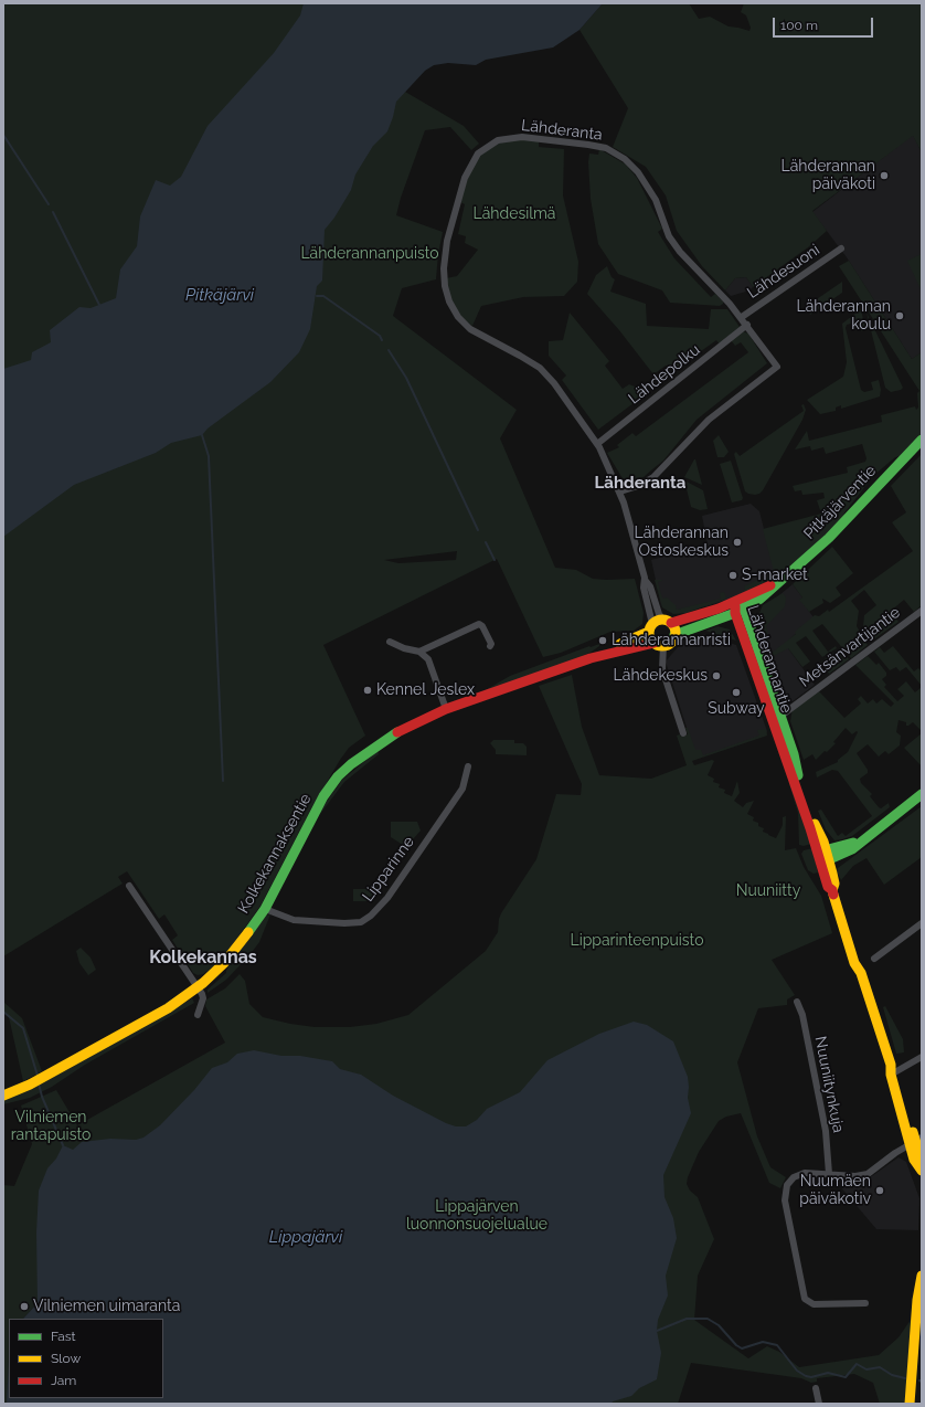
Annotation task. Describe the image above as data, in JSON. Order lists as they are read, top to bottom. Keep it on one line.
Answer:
{"streets":{"main road":["Pitkäjärventie","Lähderannantie","Kolkekannaksentie"],"street":["Lähderanta","Lähdesuoni","Lähdepolku","Metsänvartijantie","Lipparinne","Nuuniitynkuja"]},"crossings":[["Lähderanta","Lähdesuoni"],["Lähderanta","Lähdepolku"],["Lähderanta","Kolkekannaksentie"],["Pitkäjärventie","Lähderannantie"],["Metsänvartijantie","Lähderannantie"],["Kolkekannaksentie","Lipparinne"]],"districts":["Lähderanta","Kolkekannas"],"water":["Pitkäjärvi","Lippajärvi"],"parks":["Lähdesilmä","Lähderannanpuisto","Nuuniitty","Lipparinteenpuisto","Vilniemen rantapuisto","Lippajärven luonnonsuojelualue"],"places":["Lähderannan päiväkoti","Lähderannan koulu","Lähderannan Ostoskeskus","S-market","Lähderannanristi","Lähdekeskus","Kennel Jeslex","Subway","Nuumäen päiväkotiv","Vilniemen uimaranta"],"legend":["Fast","Slow","Jam"],"scale_bar":"100 m"}
